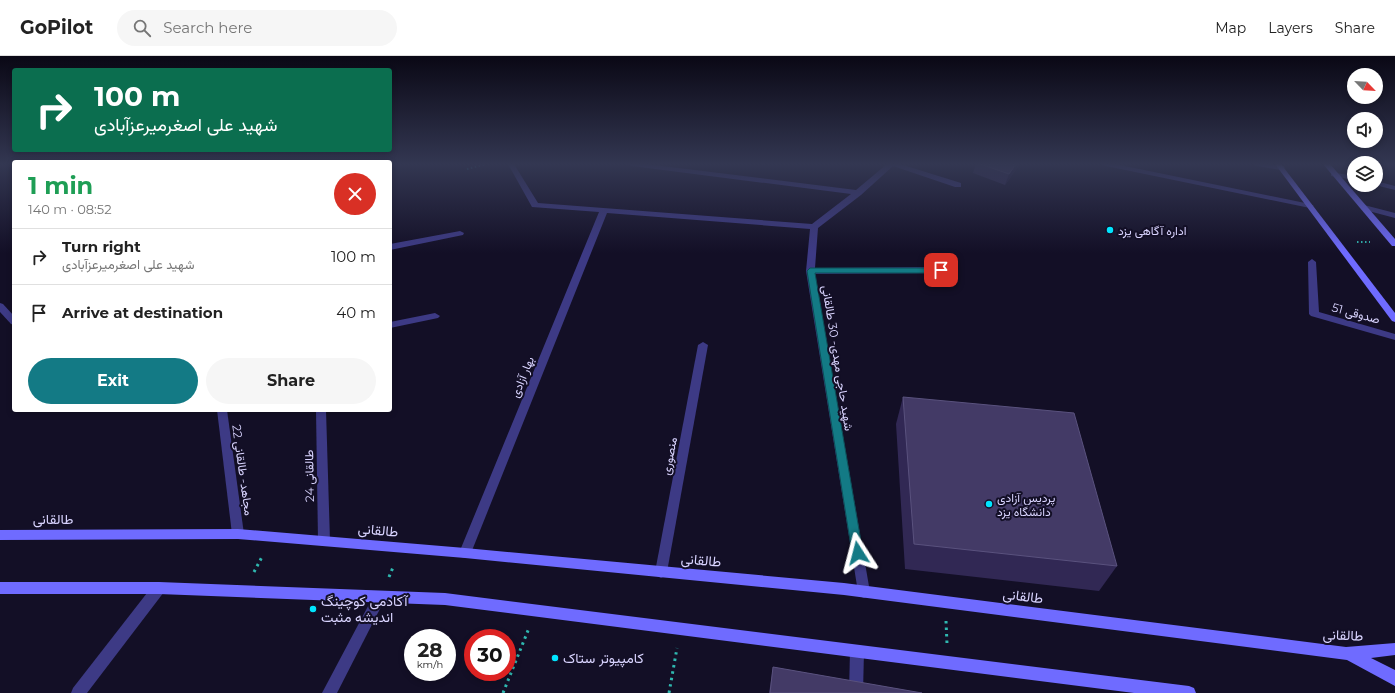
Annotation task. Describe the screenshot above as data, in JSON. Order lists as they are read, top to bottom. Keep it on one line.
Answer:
{"streets":{"main road":["طالقانی"],"street":["صدوقی 51","شهید حاجی مهدی- 30 طالقانی","بهار آزادی","منصوری","مجاهد- طالقانی 22","طالقانی 24"]},"crossings":[["شهید حاجی مهدی- 30 طالقانی","طالقانی"],["بهار آزادی","طالقانی"],["منصوری","طالقانی"],["مجاهد- طالقانی 22","طالقانی"],["طالقانی 24","طالقانی"]],"places":["اداره آگاهی یزد","پردیس آزادی دانشگاه یزد","آکادمی کوچینگ اندیشه مثبت","کامپیوتر ستاک"],"north":"bottom right","page":{"header":"GoPilot","search":"Search here","nav":["Map","Layers","Share"],"turn":["100 m","شهید علی اصغرمیرعزآبادی"],"heading":["1 min","140 m · 08:52"],"list":[{"name":"Turn right","note":"شهید علی اصغرمیرعزآبادی","value":"100 m"},{"name":"Arrive at destination","value":"40 m"}],"buttons":["Exit","Share"],"speed":"28 km/h","limit":"30"}}
